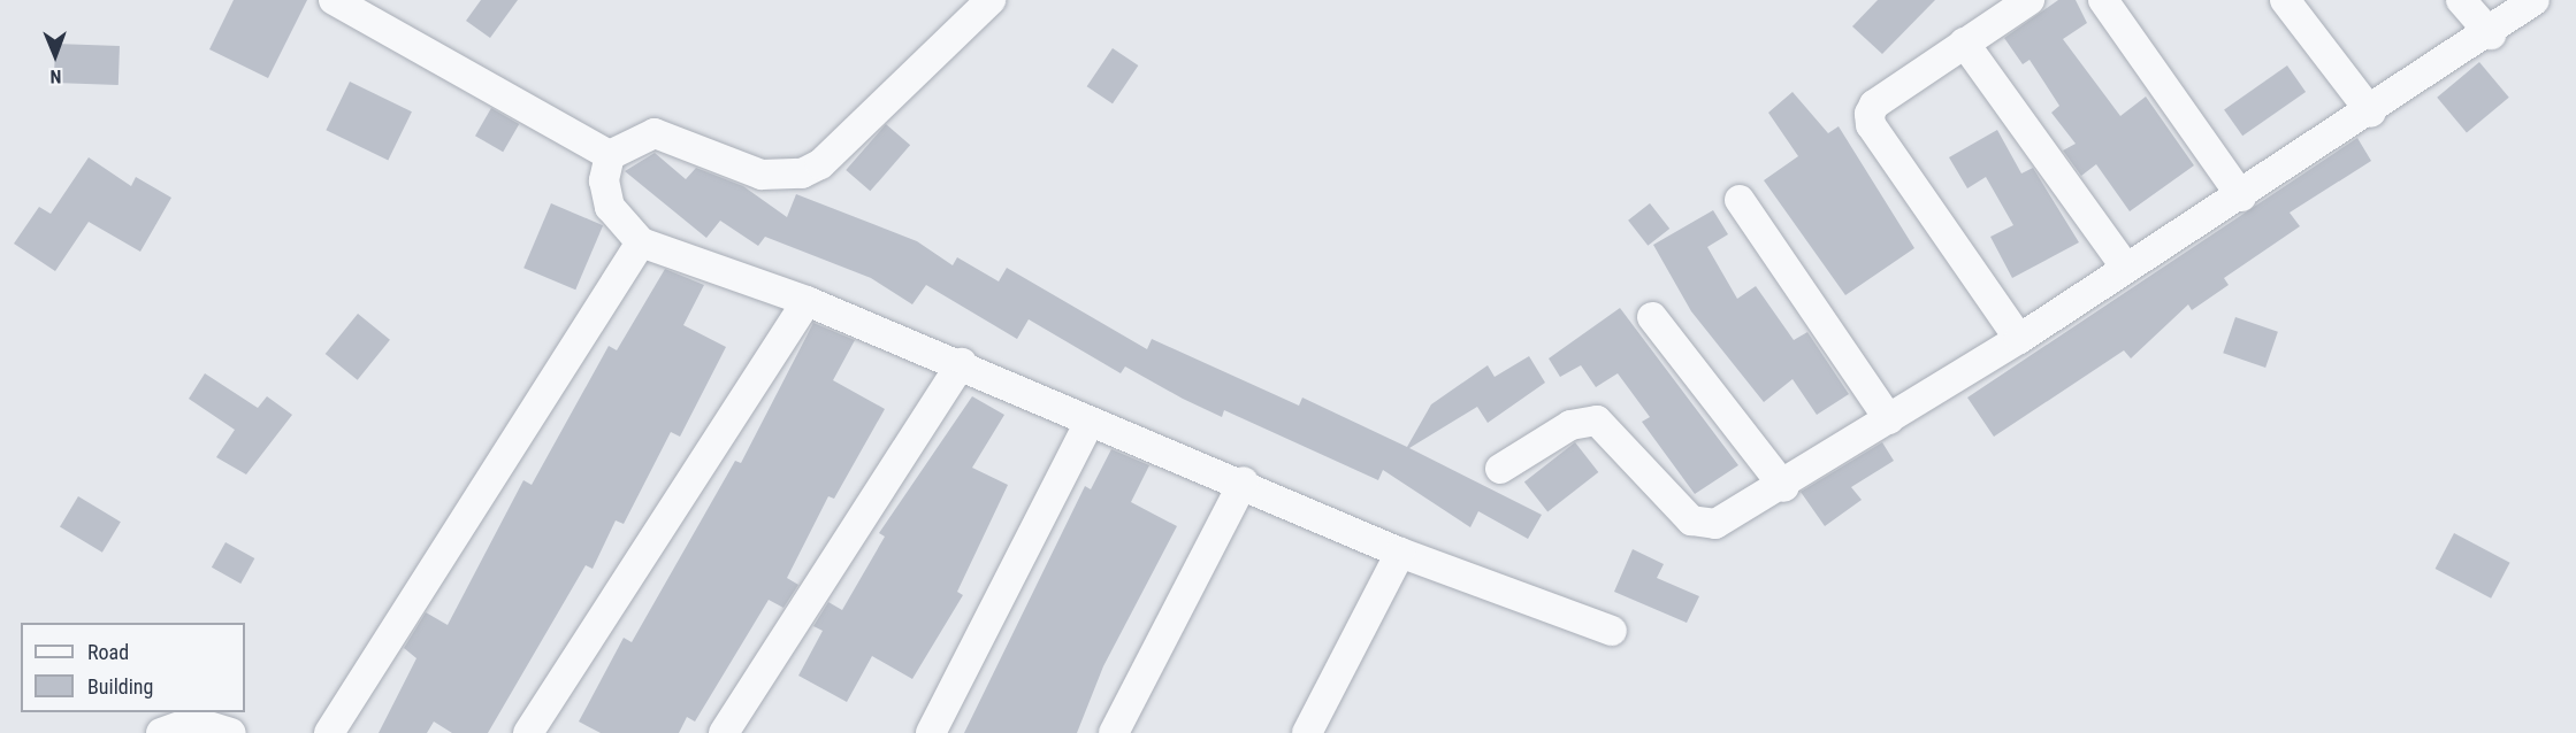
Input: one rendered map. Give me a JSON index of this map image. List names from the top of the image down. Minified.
{"legend":["Road","Building"],"north":"bottom"}
